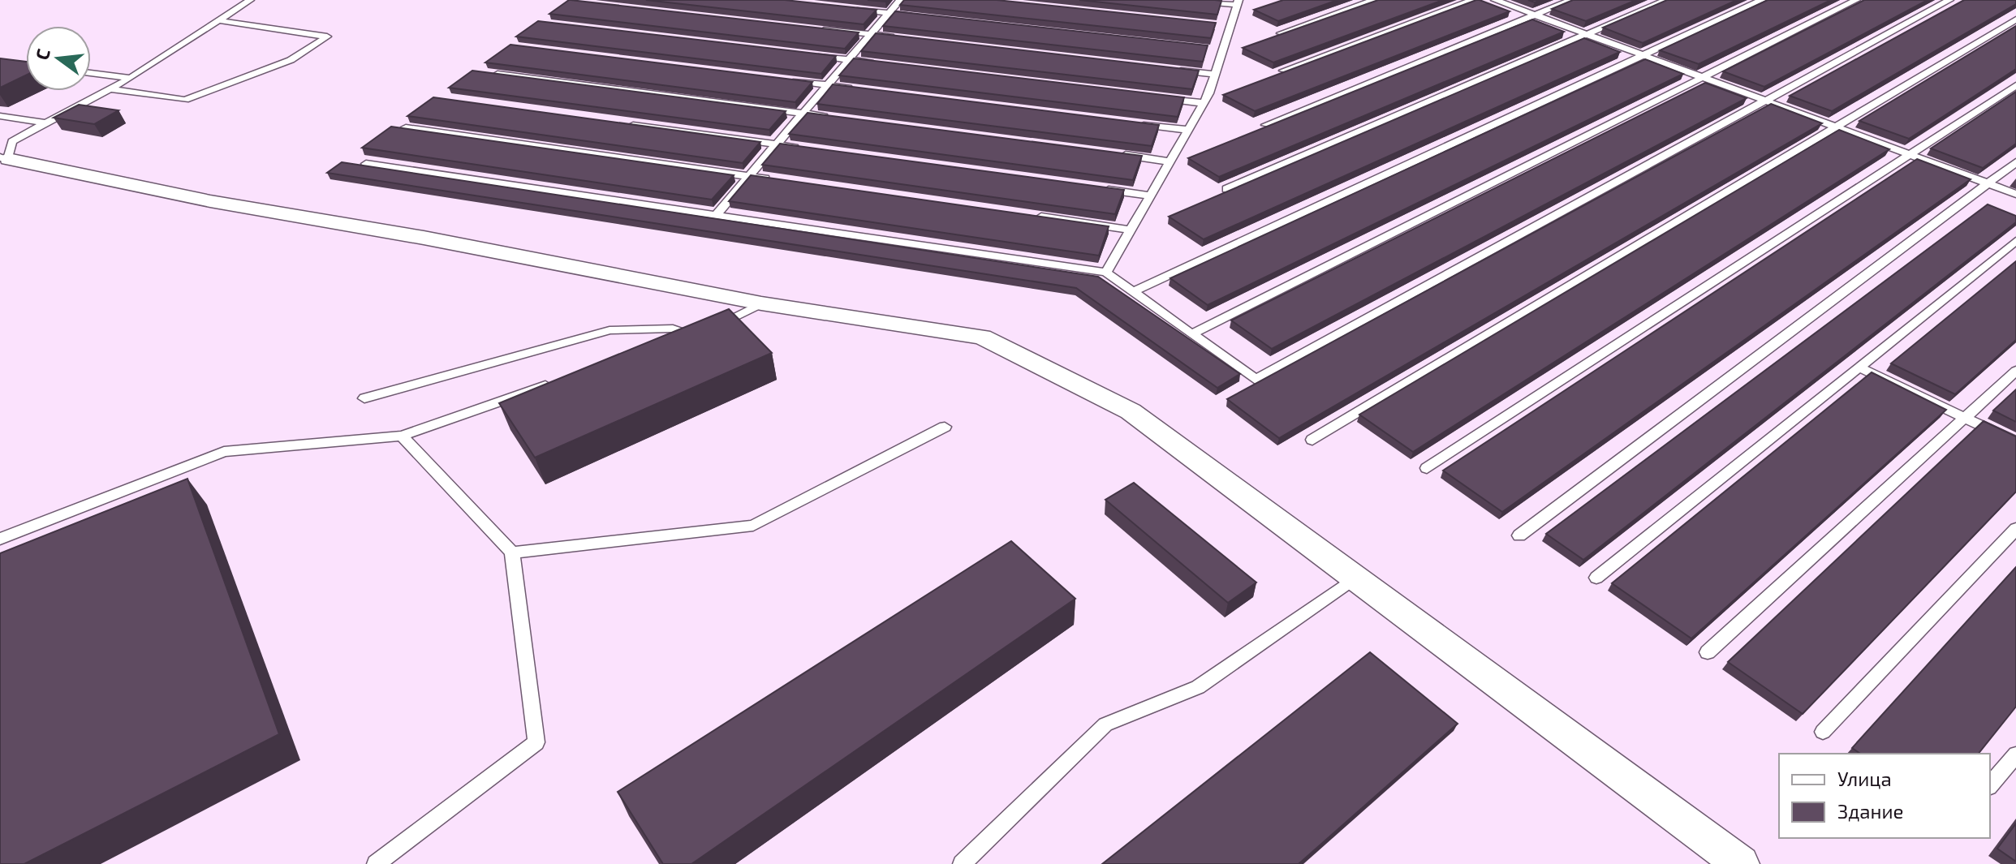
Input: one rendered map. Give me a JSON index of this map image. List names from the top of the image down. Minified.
{"legend":["Улица","Здание"],"north":"left"}
